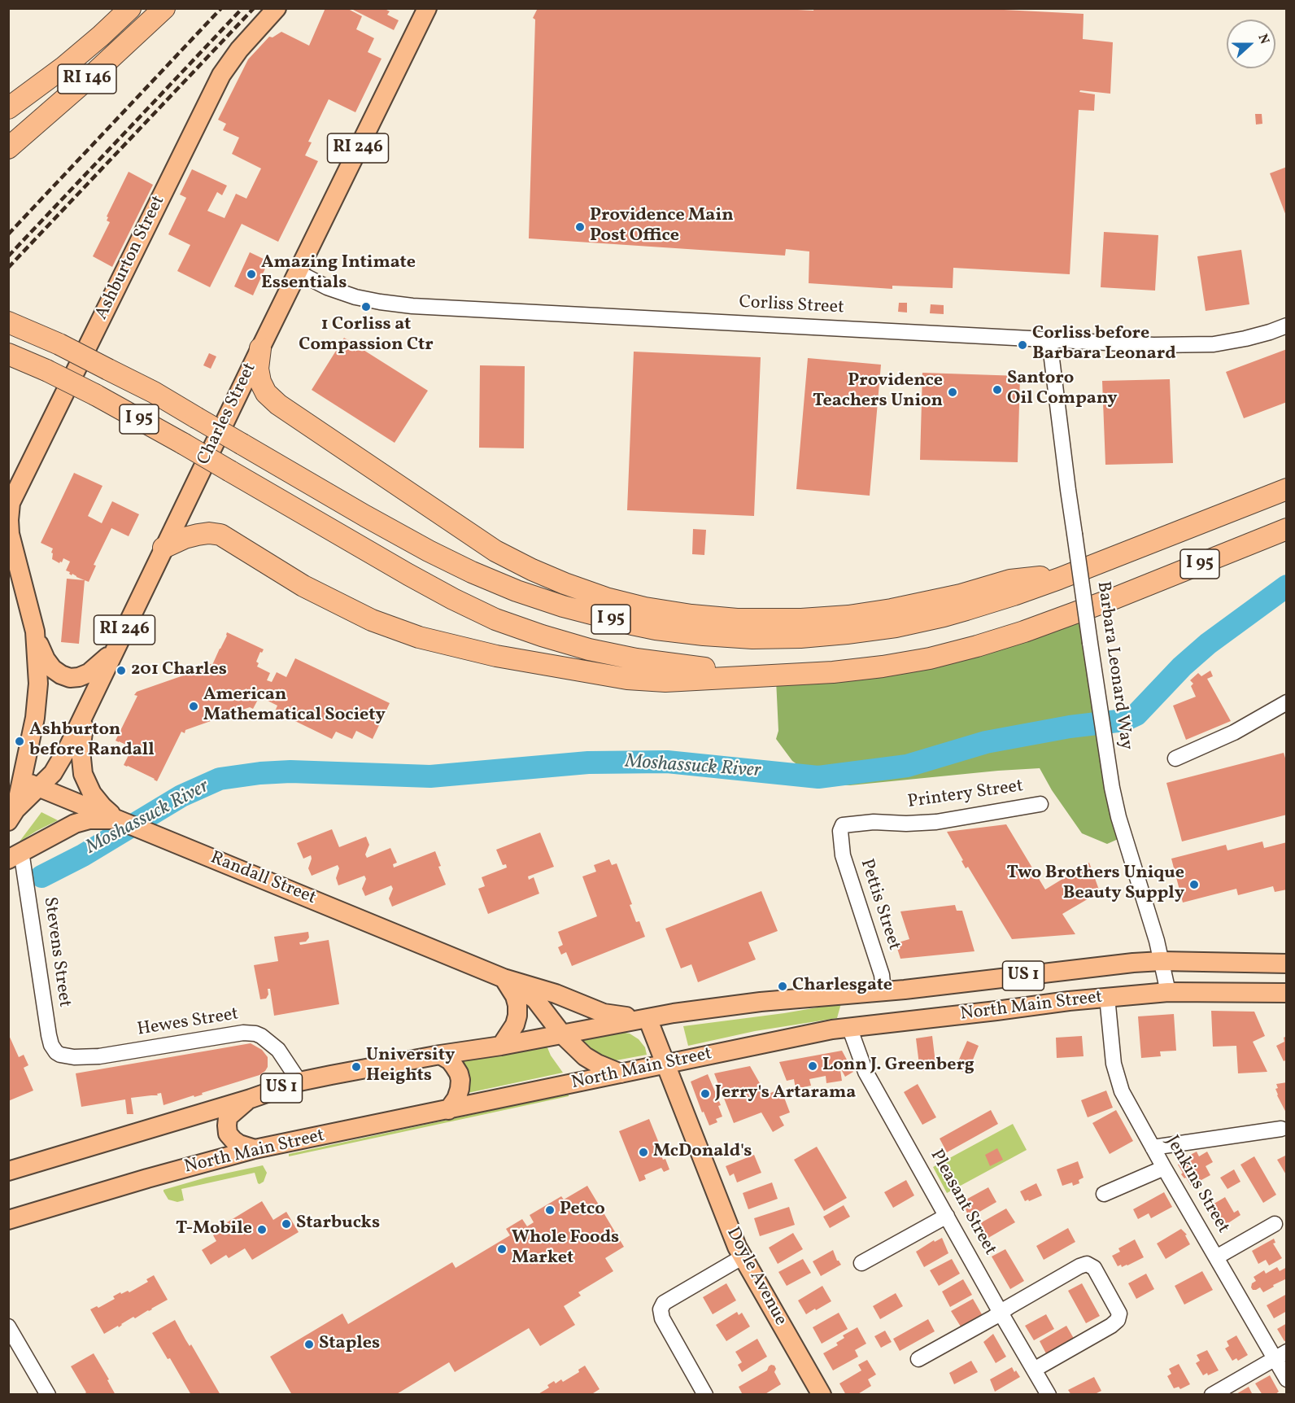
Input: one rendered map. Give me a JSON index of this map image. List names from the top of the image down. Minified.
{"streets":{"highway":["RI 146","I 95"],"main road":["RI 246","Ashburton Street","Charles Street","Randall Street","US 1","North Main Street","Doyle Avenue"],"street":["Corliss Street","Barbara Leonard Way","Printery Street","Pettis Street","Stevens Street","Hewes Street","Jenkins Street","Pleasant Street"]},"crossings":[["RI 246","Ashburton Street"],["RI 246","Charles Street"],["RI 246","Randall Street"],["Corliss Street","Charles Street"],["Corliss Street","Barbara Leonard Way"],["Charles Street","Randall Street"],["Barbara Leonard Way","North Main Street"],["Printery Street","Pettis Street"],["Randall Street","North Main Street"],["Randall Street","Doyle Avenue"],["Pettis Street","North Main Street"],["Stevens Street","Hewes Street"],["North Main Street","Hewes Street"],["North Main Street","Jenkins Street"],["North Main Street","Pleasant Street"],["North Main Street","Doyle Avenue"]],"water":["Moshassuck River"],"places":["Providence Main Post Office","Amazing Intimate Essentials","1 Corliss at Compassion Ctr","Corliss before Barbara Leonard","Santoro Oil Company","Providence Teachers Union","201 Charles","American Mathematical Society","Ashburton before Randall","Two Brothers Unique Beauty Supply","Charlesgate","Lonn J. Greenberg","University Heights","Jerry's Artarama","McDonald's","Petco","Starbucks","T-Mobile","Whole Foods Market","Staples"],"north":"right"}
